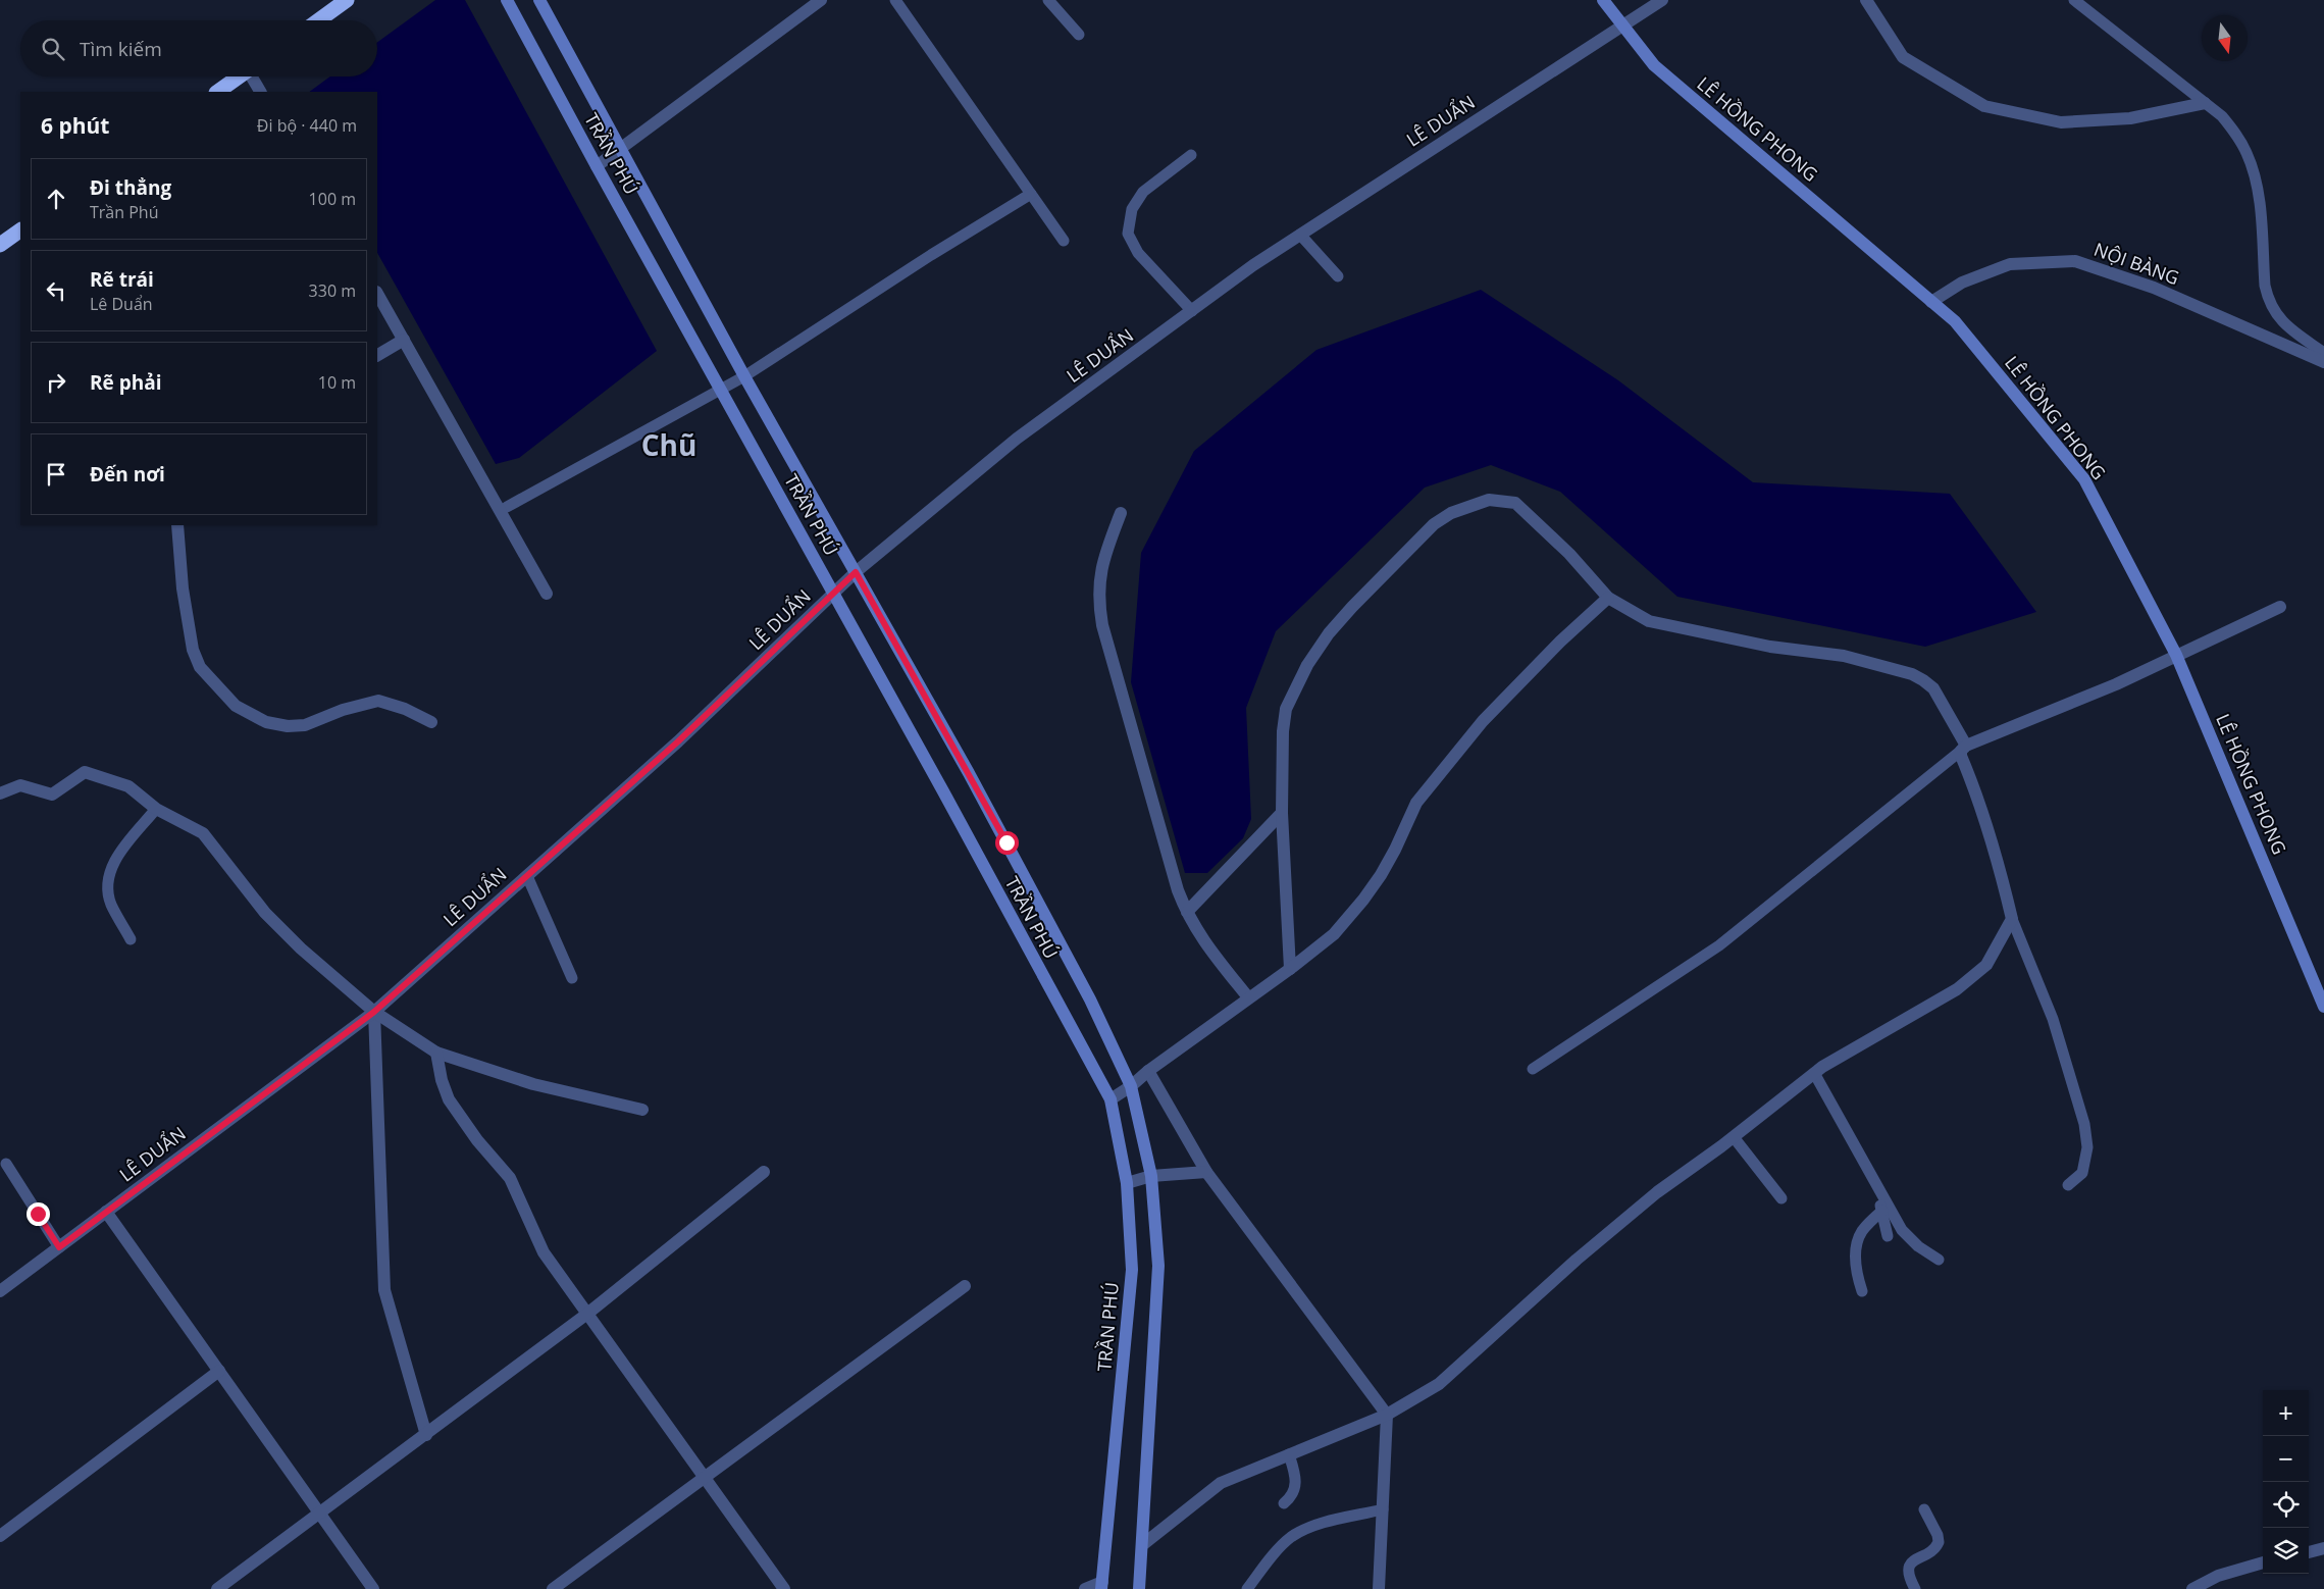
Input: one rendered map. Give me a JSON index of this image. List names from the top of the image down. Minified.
{"streets":{"main road":["LÊ HỒNG PHONG","TRẦN PHÚ"],"street":["LÊ DUẨN","NỘI BÀNG"]},"crossings":[["LÊ DUẨN","LÊ HỒNG PHONG"],["LÊ DUẨN","TRẦN PHÚ"],["LÊ HỒNG PHONG","NỘI BÀNG"]],"districts":["Chũ"],"north":"bottom","page":{"search":"Tìm kiếm","heading":["6 phút","Đi bộ · 440 m"],"list":[["Đi thẳng","Trần Phú","100 m"],["Rẽ trái","Lê Duẩn","330 m"],["Rẽ phải","10 m"],"Đến nơi"],"map_buttons":["+","−"]}}
